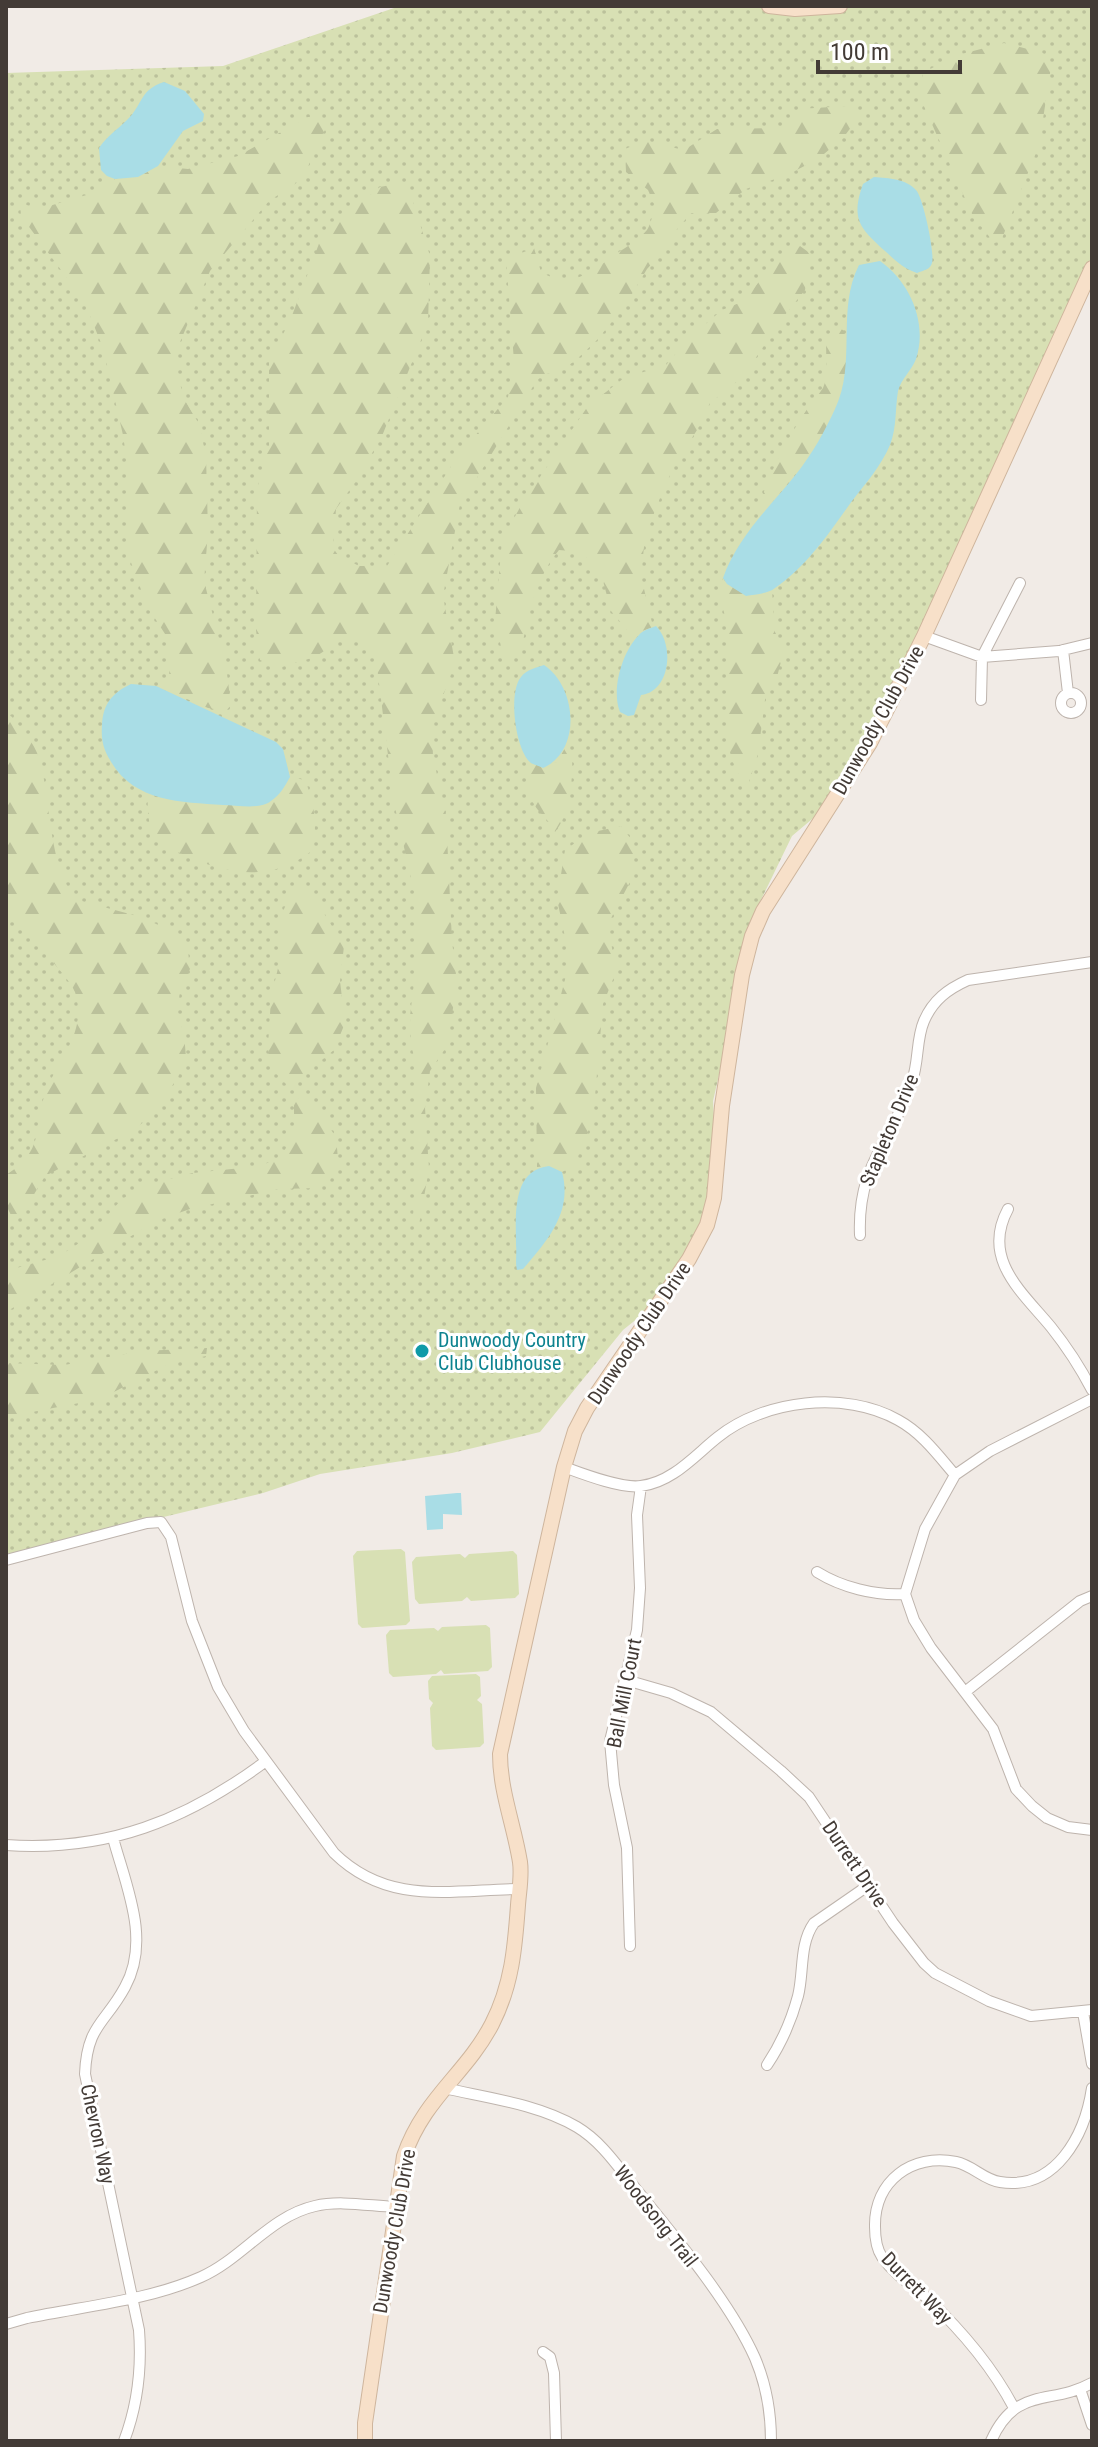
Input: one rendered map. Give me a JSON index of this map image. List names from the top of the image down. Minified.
{"streets":{"street":["Dunwoody Club Drive","Stapleton Drive","Ball Mill Court","Durrett Drive","Chevron Way","Woodsong Trail","Durrett Way"]},"crossings":[["Dunwoody Club Drive","Woodsong Trail"],["Ball Mill Court","Durrett Drive"]],"places":["Dunwoody Country Club Clubhouse"],"scale_bar":"100 m"}
